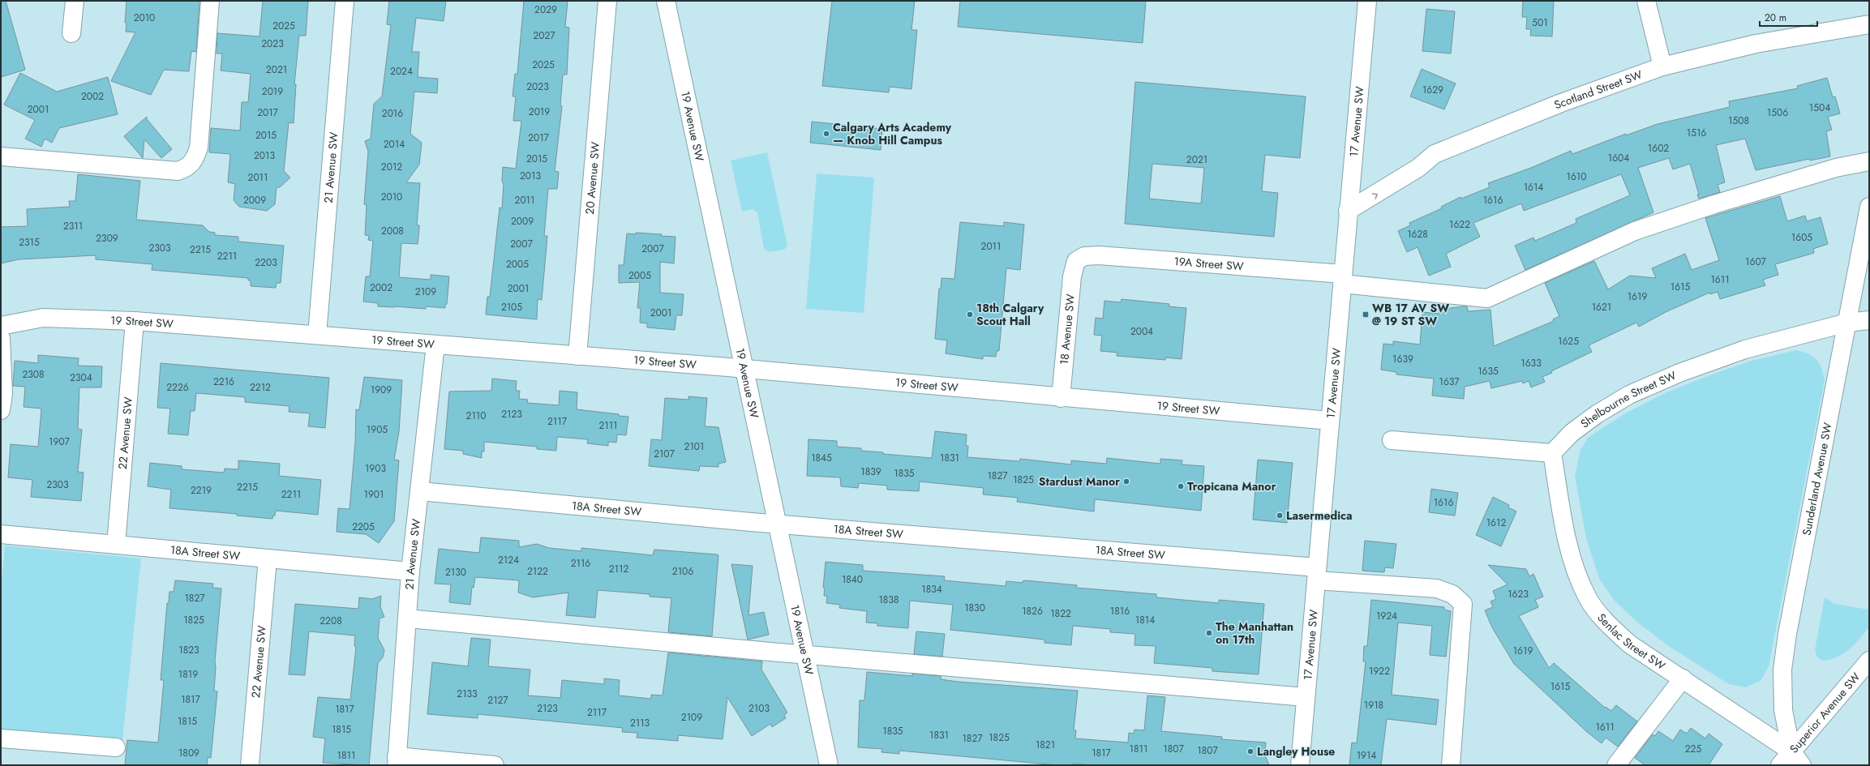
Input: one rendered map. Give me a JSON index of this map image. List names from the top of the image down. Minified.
{"streets":{"street":["Scotland Street SW","17 Avenue SW","19 Avenue SW","21 Avenue SW","20 Avenue SW","19A Street SW","19 Street SW","18 Avenue SW","Shelbourne Street SW","22 Avenue SW","Sunderland Avenue SW","18A Street SW","Senlac Street SW","Superior Avenue SW"]},"crossings":[["Scotland Street SW","17 Avenue SW"],["17 Avenue SW","19A Street SW"],["17 Avenue SW","19 Street SW"],["17 Avenue SW","18A Street SW"],["19 Avenue SW","19 Street SW"],["19 Avenue SW","18A Street SW"],["21 Avenue SW","19 Street SW"],["21 Avenue SW","18A Street SW"],["20 Avenue SW","19 Street SW"],["19A Street SW","18 Avenue SW"],["19 Street SW","18 Avenue SW"],["19 Street SW","22 Avenue SW"],["Shelbourne Street SW","Sunderland Avenue SW"],["Shelbourne Street SW","Senlac Street SW"],["22 Avenue SW","18A Street SW"],["Sunderland Avenue SW","Senlac Street SW"],["Sunderland Avenue SW","Superior Avenue SW"],["Senlac Street SW","Superior Avenue SW"]],"one_way":["Scotland Street SW"],"places":{"other":["Calgary Arts Academy — Knob Hill Campus","18th Calgary Scout Hall","Stardust Manor","Tropicana Manor","Lasermedica","The Manhattan on 17th","Langley House"],"transit":["WB 17 AV SW @ 19 ST SW"]},"house_numbers":["2029","2010","501","2025","2027","2023","2025","2021","2024","2023","1629","2019","2002","1504","2001","2019","2017","1506","2016","1508","1516","2015","2017","2014","1602","2013","1604","2015","2021","2012","2013","1610","2011","1614","2010","2009","2011","1616","2009","1622","2311","2008","1628","1605","2309","2315","2007","2011","2303","2007","2215","2211","1607","2203","2005","2005","1611","1615","2002","2001","2109","1619","2105","1621","2001","2004","1625","1639","1633","1635","2308","2304","2216","1637","2226","2212","1909","2123","2110","2117","2111","1905","1907","2101","2107","1845","1831","1903","1839","1835","1827","1825","2303","2215","2219","2211","1901","1616","1612","2205","2124","2116","2112","2122","2106","2130","1840","1834","1623","1827","1838","1830","1826","1816","1822","1924","1825","1814","2208","1823","1619","1922","1819","1615","2133","1817","2127","1918","2123","2103","1817","2117","2109","1815","2113","1611","1815","1835","1831","1825","1827","1821","1811","1807","225","1807","1809","1817","1811","1914"],"scale_bar":"20 m"}
